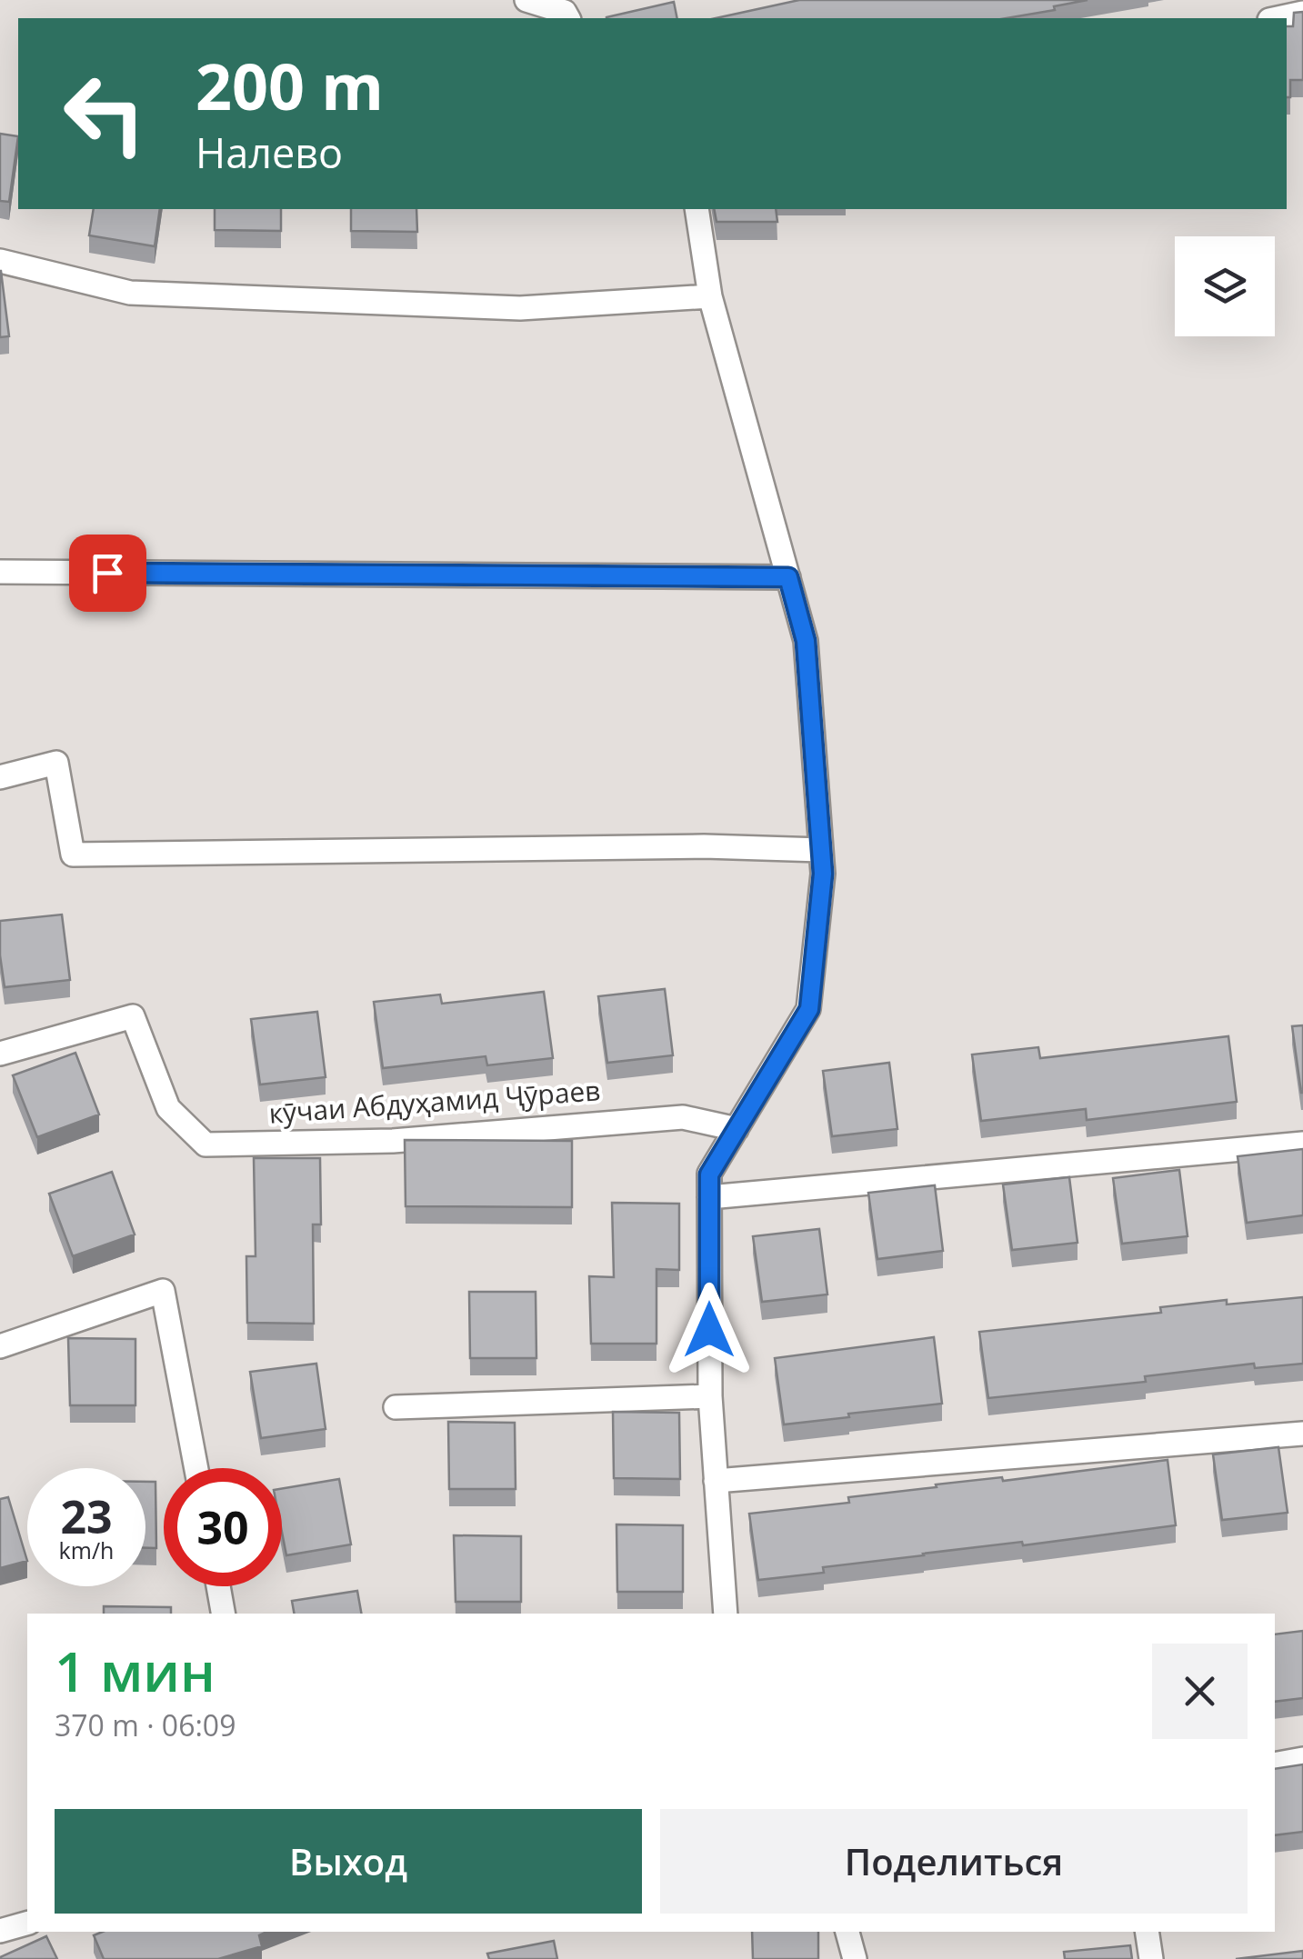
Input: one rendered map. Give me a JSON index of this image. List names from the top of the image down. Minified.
{"streets":{"street":["кӯчаи Абдуҳамид Ҷӯраев"]},"page":{"turn":["200 m","Налево"],"speed":"23 km/h","limit":"30","heading":["1 мин","370 m · 06:09"],"buttons":["Выход","Поделиться"]}}
